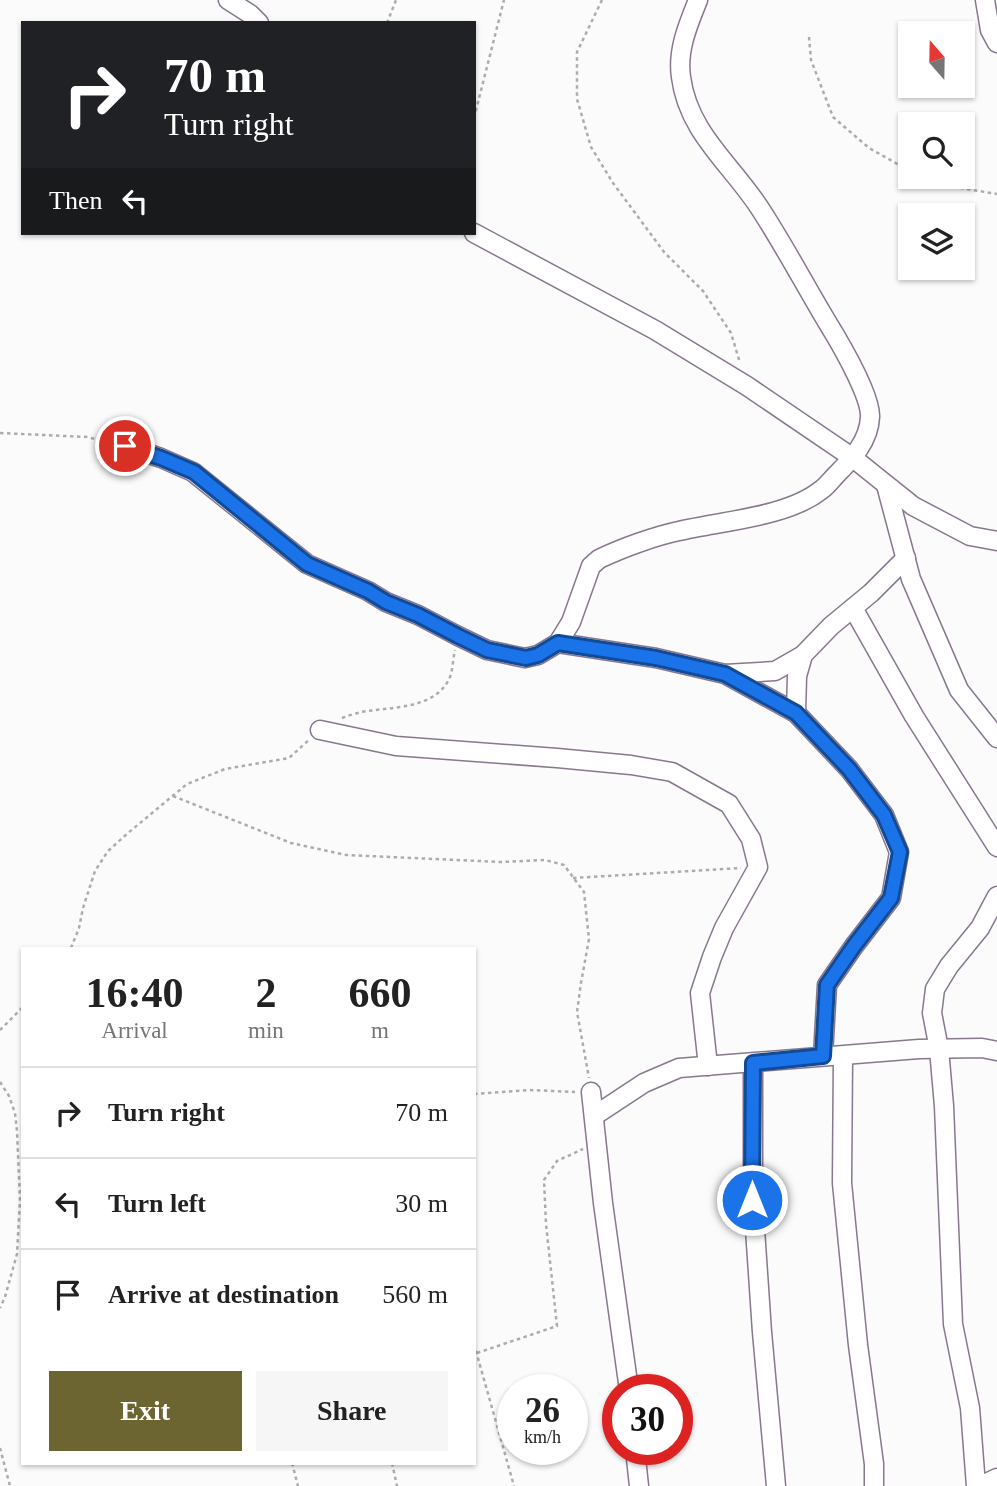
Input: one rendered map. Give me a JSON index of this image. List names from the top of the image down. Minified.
{"north":"top","page":{"turn":["70 m","Turn right"],"then":"Then","eta":["16:40","Arrival","2","min","660","m"],"list":[{"name":"Turn right","value":"70 m"},{"name":"Turn left","value":"30 m"},{"name":"Arrive at destination","value":"560 m"}],"buttons":["Exit","Share"],"speed":"26 km/h","limit":"30"}}
